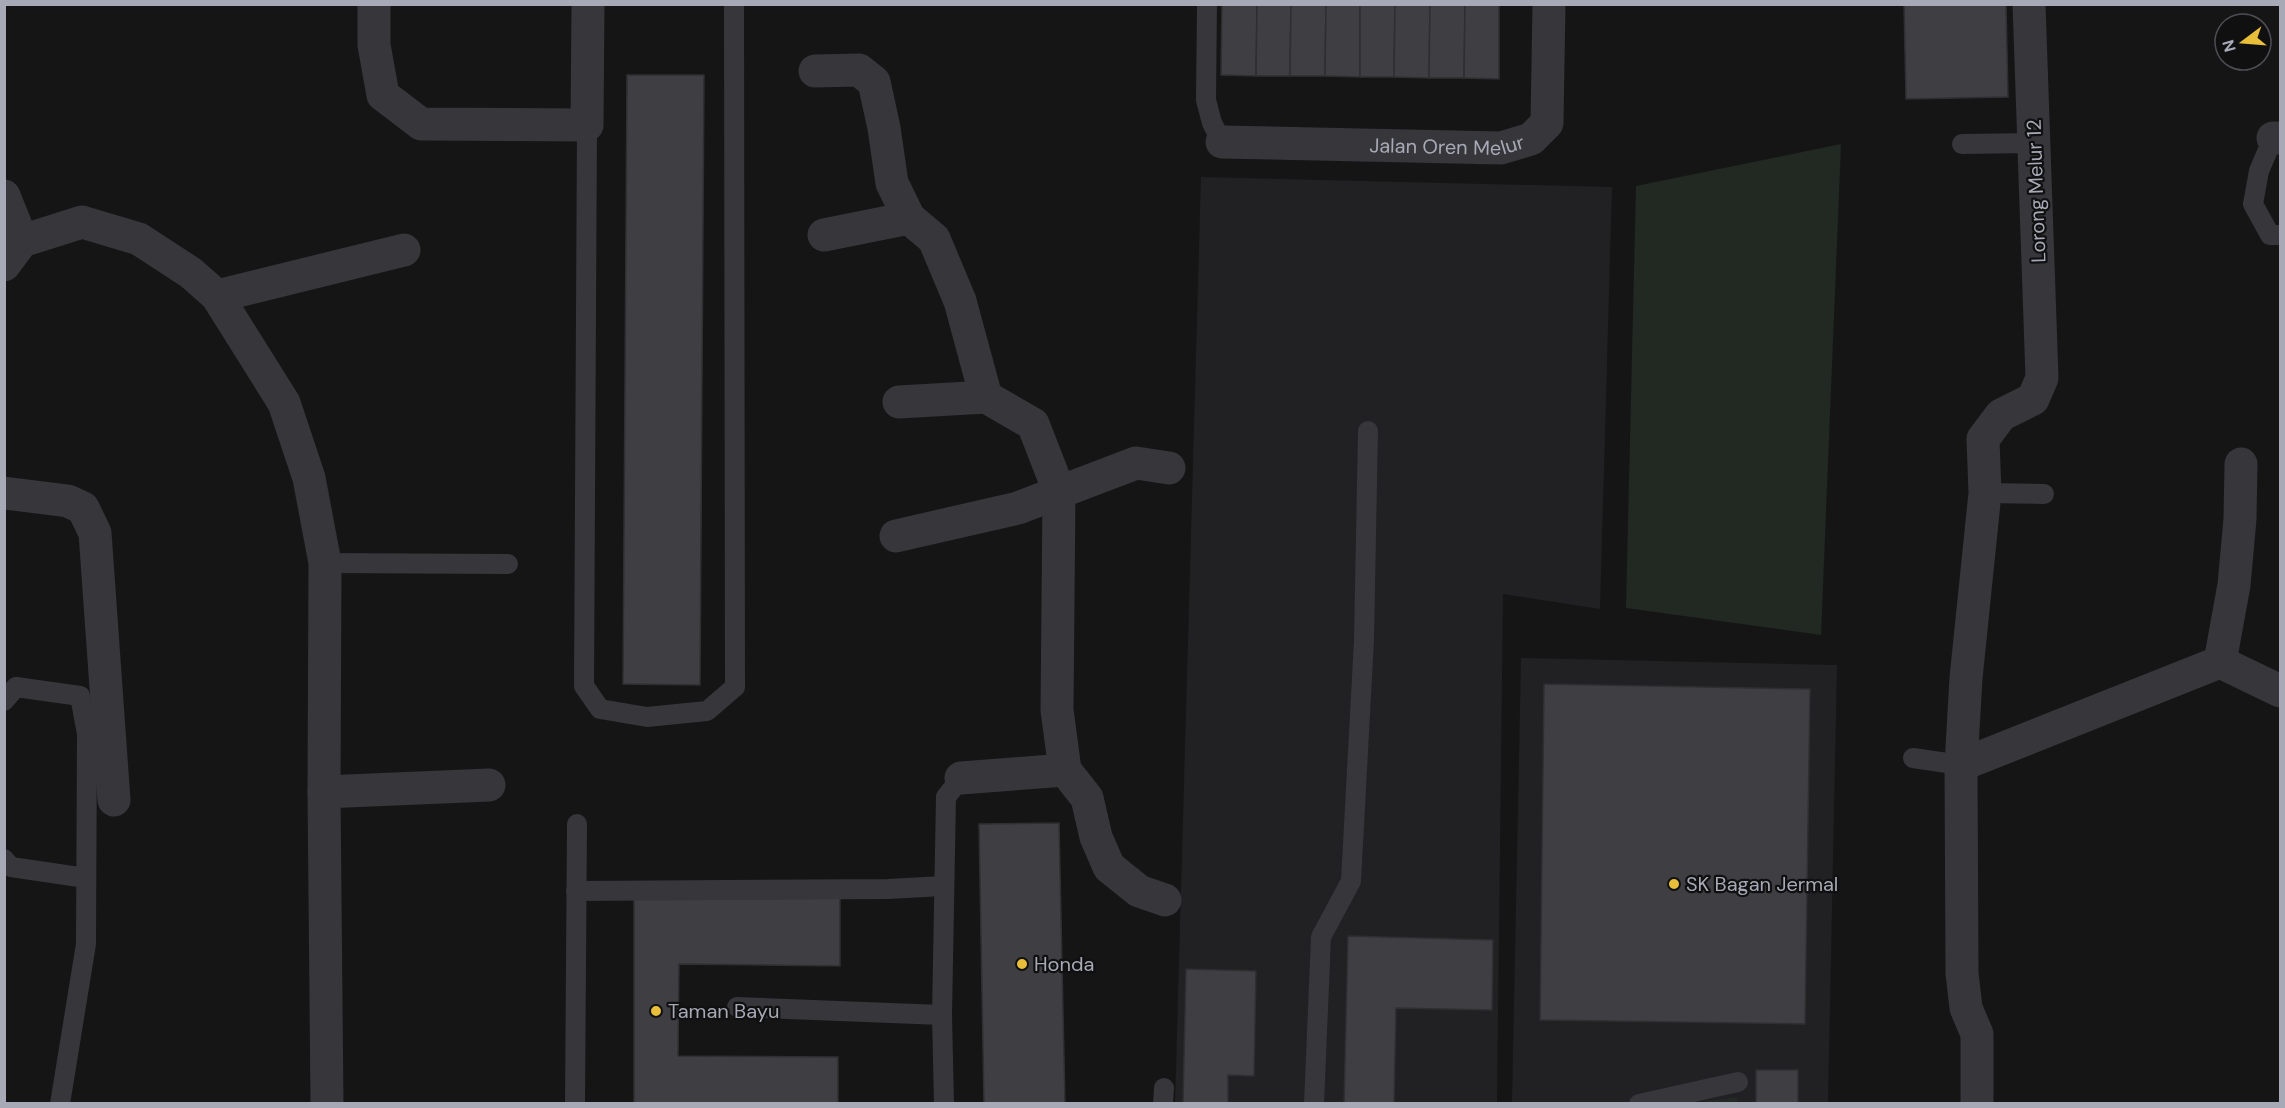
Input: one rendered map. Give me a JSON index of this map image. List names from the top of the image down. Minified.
{"streets":{"street":["Jalan Oren Melur","Lorong Melur 12"]},"places":["SK Bagan Jermal","Honda","Taman Bayu"],"north":"left"}
